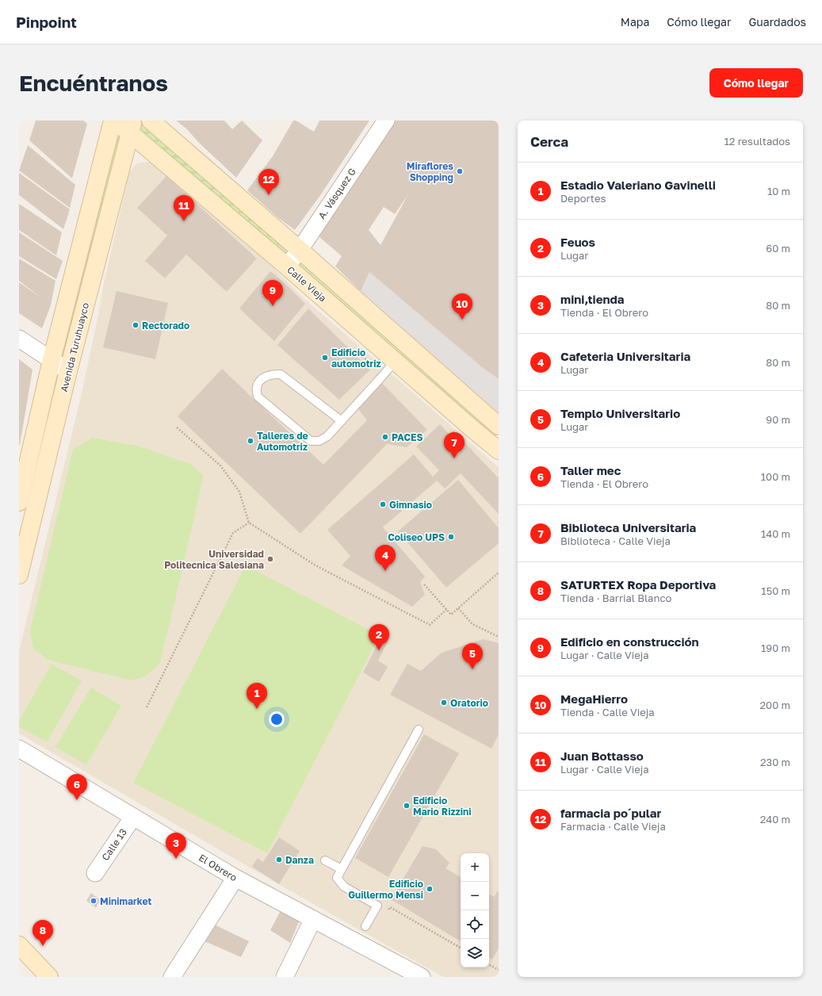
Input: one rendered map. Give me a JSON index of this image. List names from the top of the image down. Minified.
{"streets":{"main road":["Calle Vieja","Avenida Turuhuayco"],"street":["A. Vásquez G","Calle 13","El Obrero"]},"crossings":[["A. Vásquez G","Calle Vieja"],["Calle Vieja","Avenida Turuhuayco"],["Calle 13","El Obrero"]],"places":["Miraflores Shopping","Rectorado","Edificio automotriz","PACES","Talleres de Automotriz","Gimnasio","Coliseo UPS","Universidad Politecnica Salesiana","Oratorio","Edificio Mario Rizzini","Danza","Edificio Guillermo Mensi","Minimarket"],"page":{"header":"Pinpoint","nav":["Mapa","Cómo llegar","Guardados"],"buttons":"Cómo llegar","title":"Encuéntranos","heading":["Cerca","12 resultados"],"list":[{"mark":"1","name":"Estadio Valeriano Gavinelli","note":"Deportes","value":"10 m"},{"mark":"2","name":"Feuos","note":"Lugar","value":"60 m"},{"mark":"3","name":"mini,tienda","note":"Tienda · El Obrero","value":"80 m"},{"mark":"4","name":"Cafeteria Universitaria","note":"Lugar","value":"80 m"},{"mark":"5","name":"Templo Universitario","note":"Lugar","value":"90 m"},{"mark":"6","name":"Taller mec","note":"Tienda · El Obrero","value":"100 m"},{"mark":"7","name":"Biblioteca Universitaria","note":"Biblioteca · Calle Vieja","value":"140 m"},{"mark":"8","name":"SATURTEX Ropa Deportiva","note":"Tienda · Barrial Blanco","value":"150 m"},{"mark":"9","name":"Edificio en construcción","note":"Lugar · Calle Vieja","value":"190 m"},{"mark":"10","name":"MegaHierro","note":"Tienda · Calle Vieja","value":"200 m"},{"mark":"11","name":"Juan Bottasso","note":"Lugar · Calle Vieja","value":"230 m"},{"mark":"12","name":"farmacia po´pular","note":"Farmacia · Calle Vieja","value":"240 m"}],"pins":["12","11","9","10","7","4","2","5","1","6","3","8"],"map_buttons":["+","−"]}}
